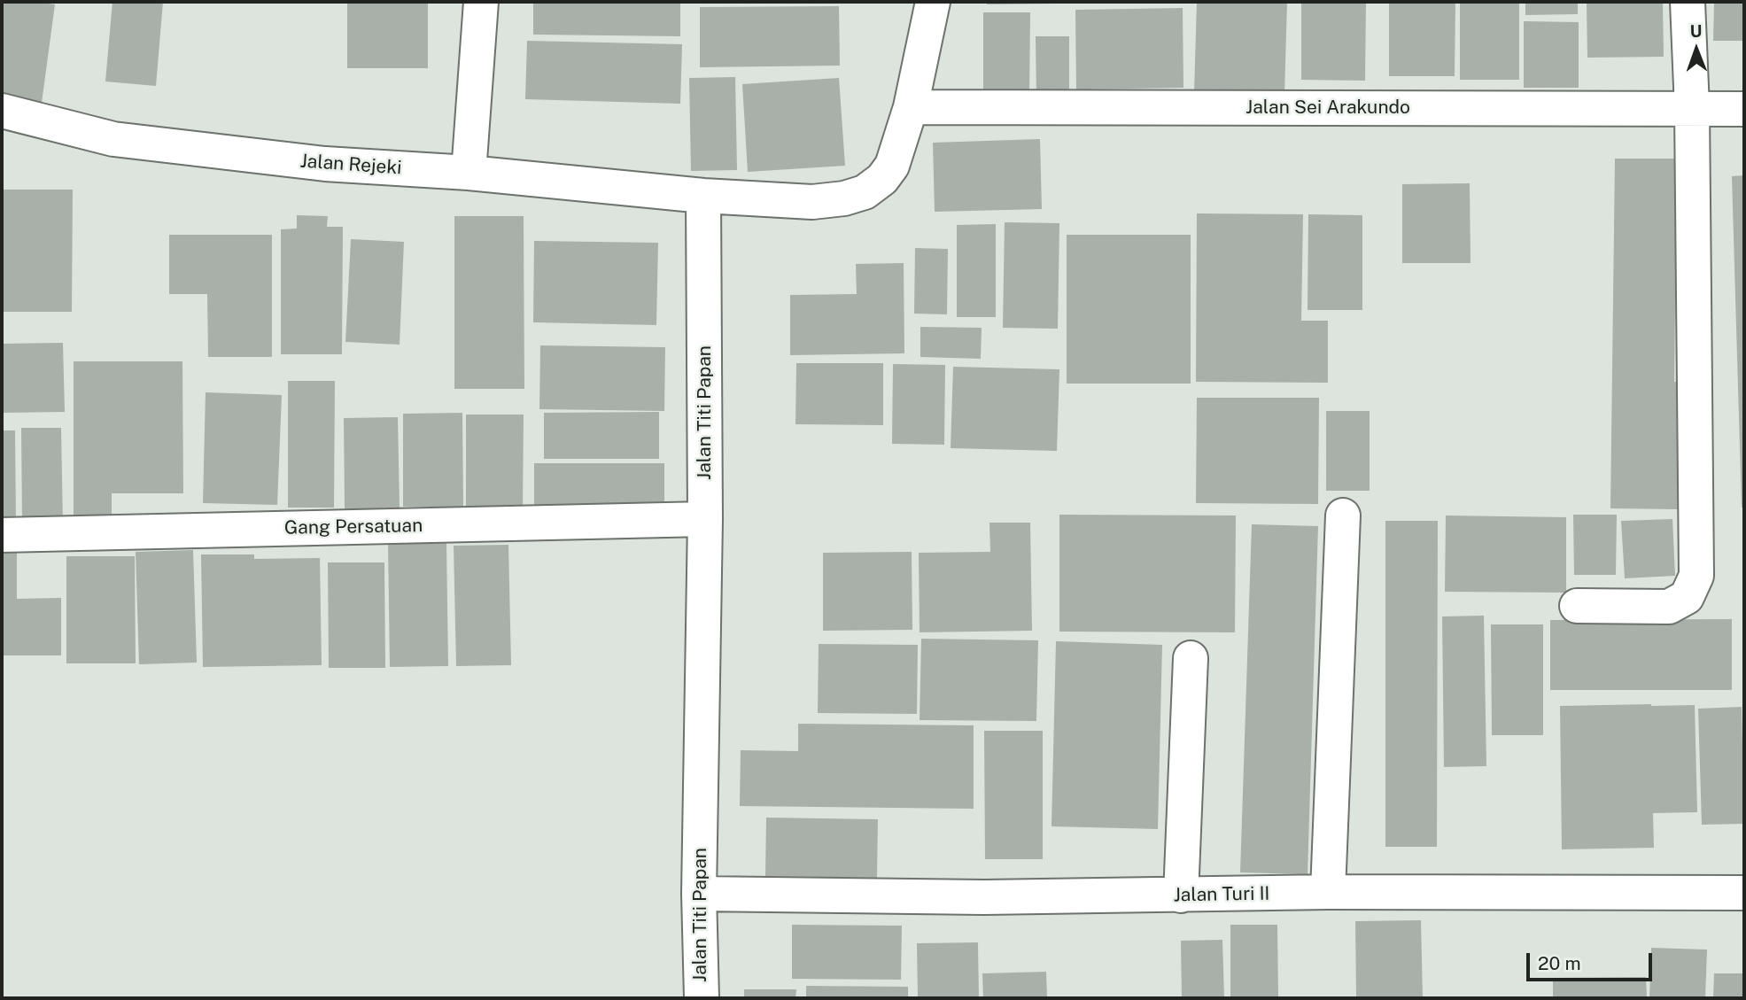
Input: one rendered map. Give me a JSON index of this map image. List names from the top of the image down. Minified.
{"streets":{"street":["Jalan Sei Arakundo","Jalan Rejeki","Jalan Titi Papan","Gang Persatuan","Jalan Turi II"]},"crossings":[["Jalan Rejeki","Jalan Titi Papan"],["Jalan Titi Papan","Gang Persatuan"],["Jalan Titi Papan","Jalan Turi II"]],"scale_bar":"20 m","north":"top"}
